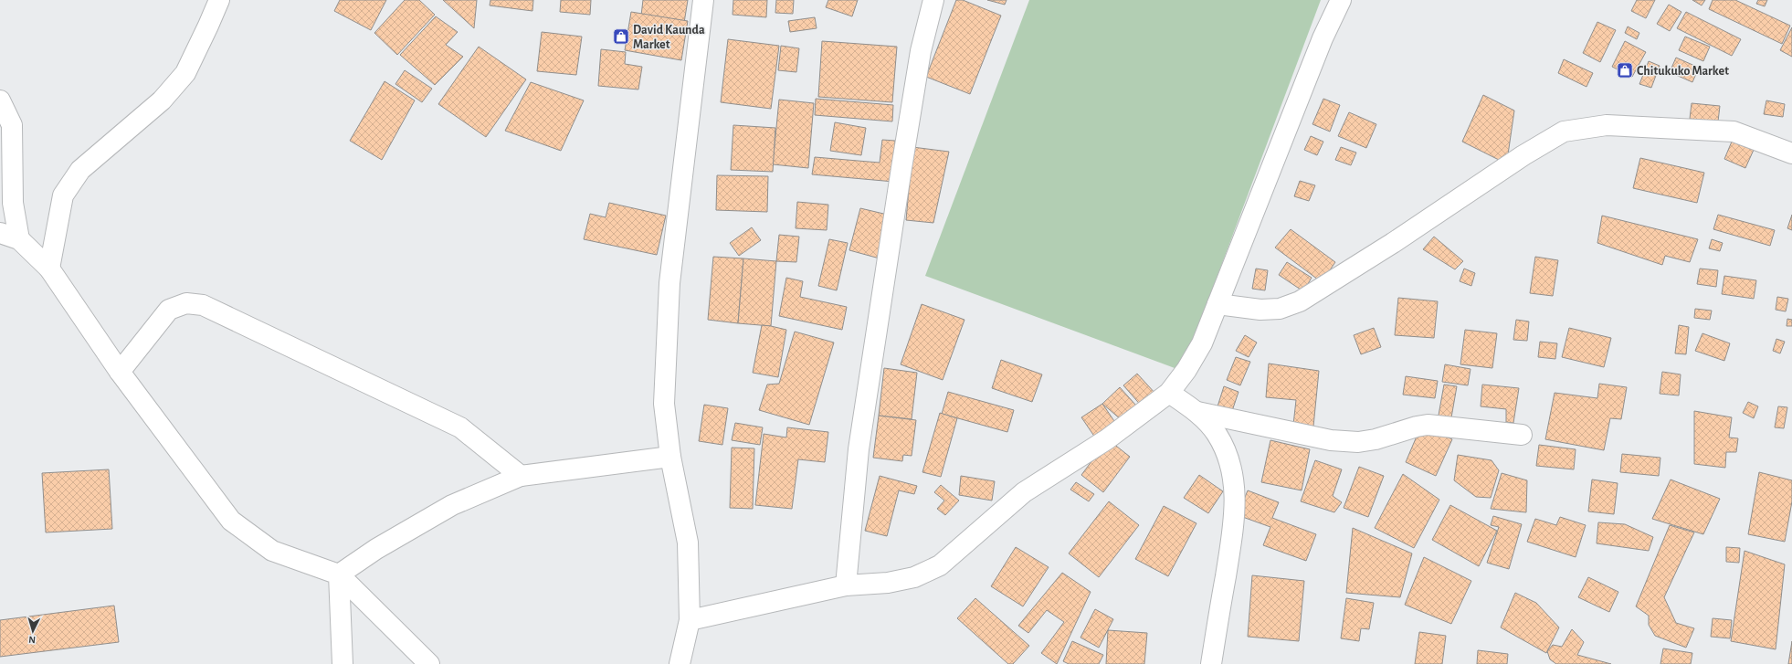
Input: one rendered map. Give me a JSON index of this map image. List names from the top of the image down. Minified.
{"places":{"shop":["David Kaunda Market","Chitukuko Market"]},"north":"bottom"}
